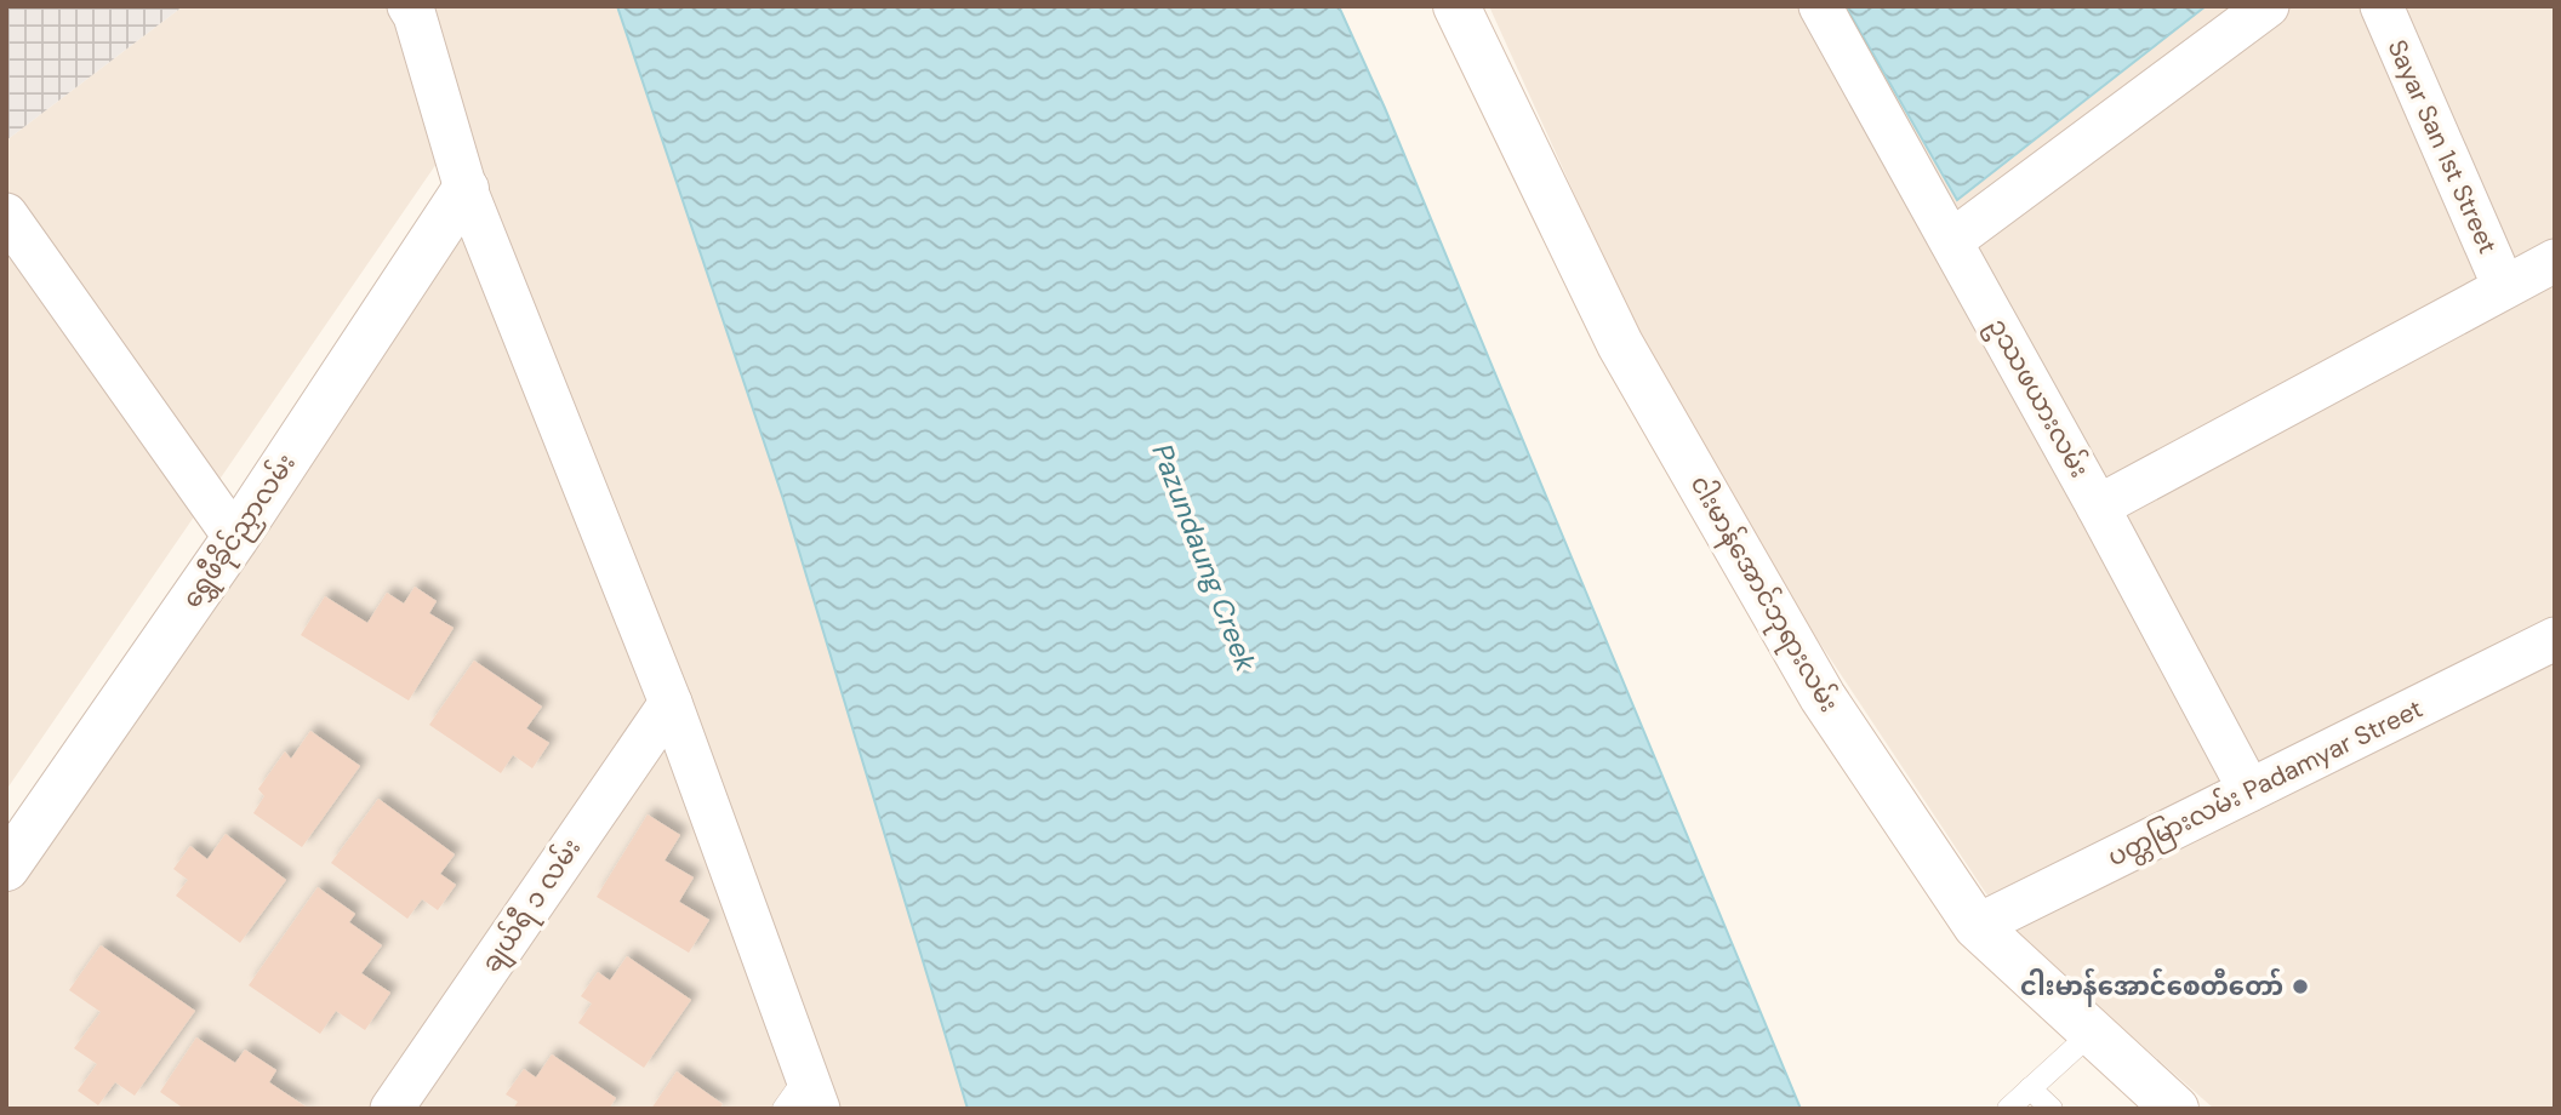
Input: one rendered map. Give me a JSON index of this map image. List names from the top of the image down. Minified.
{"streets":{"main road":["ရွှေဖီခိုင်ညှာလမ်း","ငါးမာန်အောင်ဘုရားလမ်း"],"street":["Sayar San 1st Street","ဥဿဖယားလမ်း","ပတ္တမြားလမ်း Padamyar Street","ချယ်ရီ ၁ လမ်း"]},"crossings":[["ဥဿဖယားလမ်း","ပတ္တမြားလမ်း Padamyar Street"],["ငါးမာန်အောင်ဘုရားလမ်း","ပတ္တမြားလမ်း Padamyar Street"]],"water":["Pazundaung Creek"],"places":["ငါးမာန်အောင်စေတီတော်"]}
